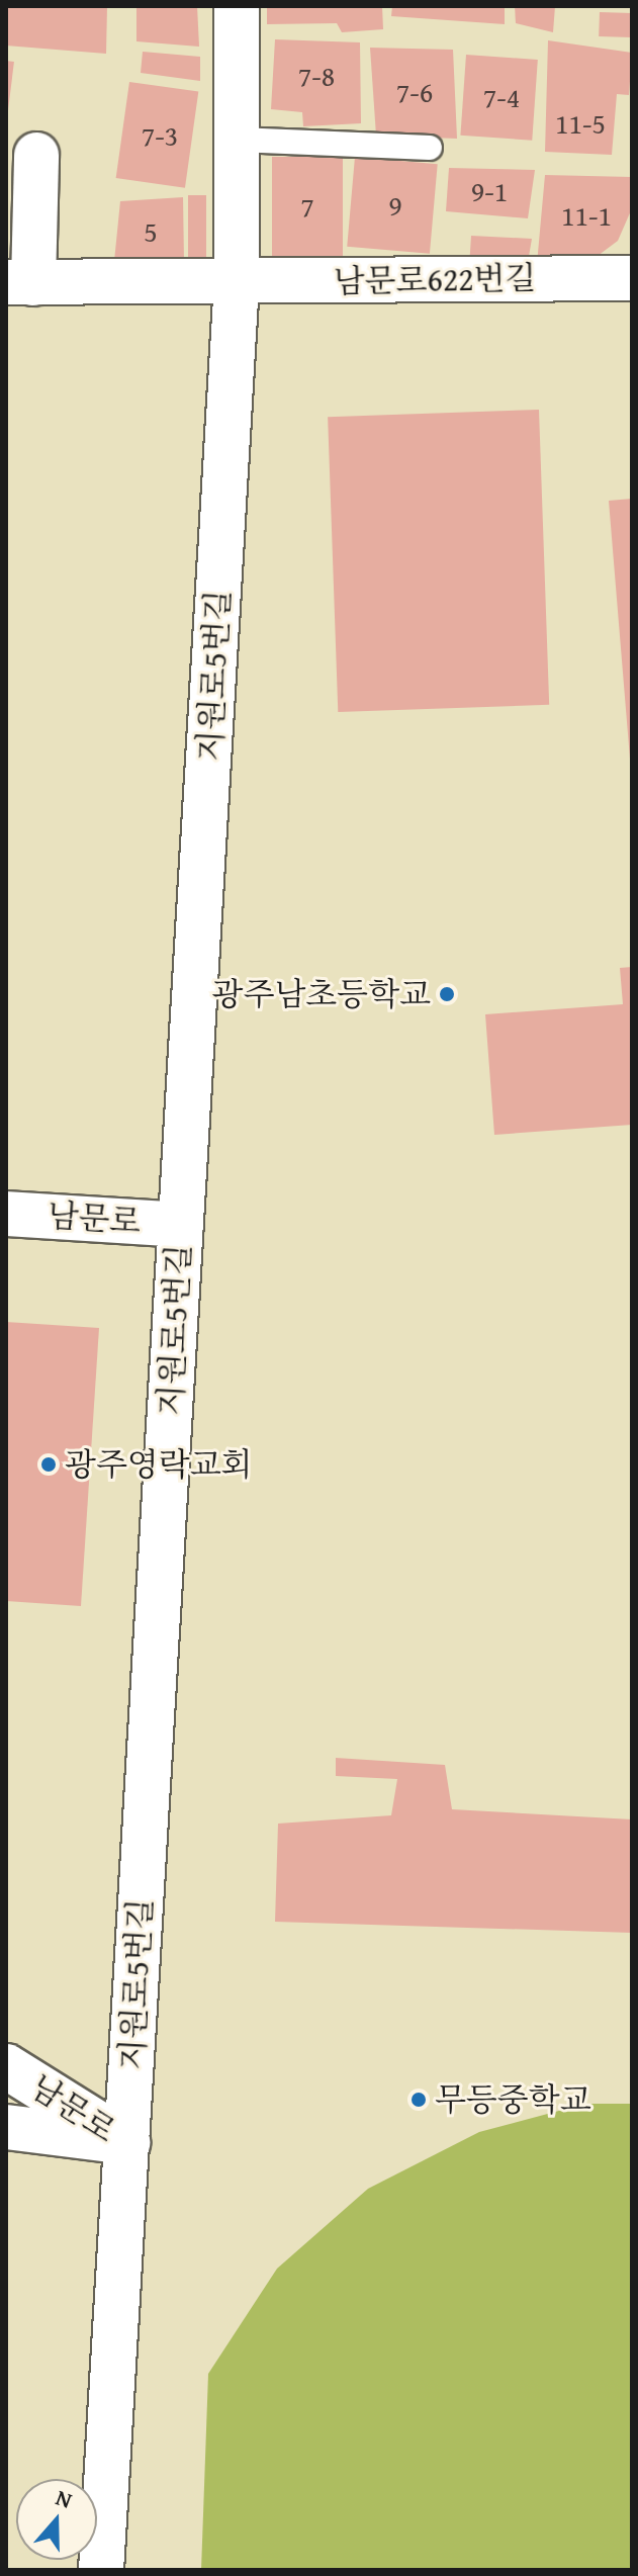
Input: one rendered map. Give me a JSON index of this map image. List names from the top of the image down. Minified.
{"streets":{"street":["남문로622번길","지원로5번길","남문로"]},"crossings":[["남문로622번길","지원로5번길"],["지원로5번길","남문로"]],"places":["광주남초등학교","광주영락교회","무등중학교"],"house_numbers":["7-8","7-6","7-4","11-5","7-3","9-1","9","7","11-1","5"],"north":"top"}
